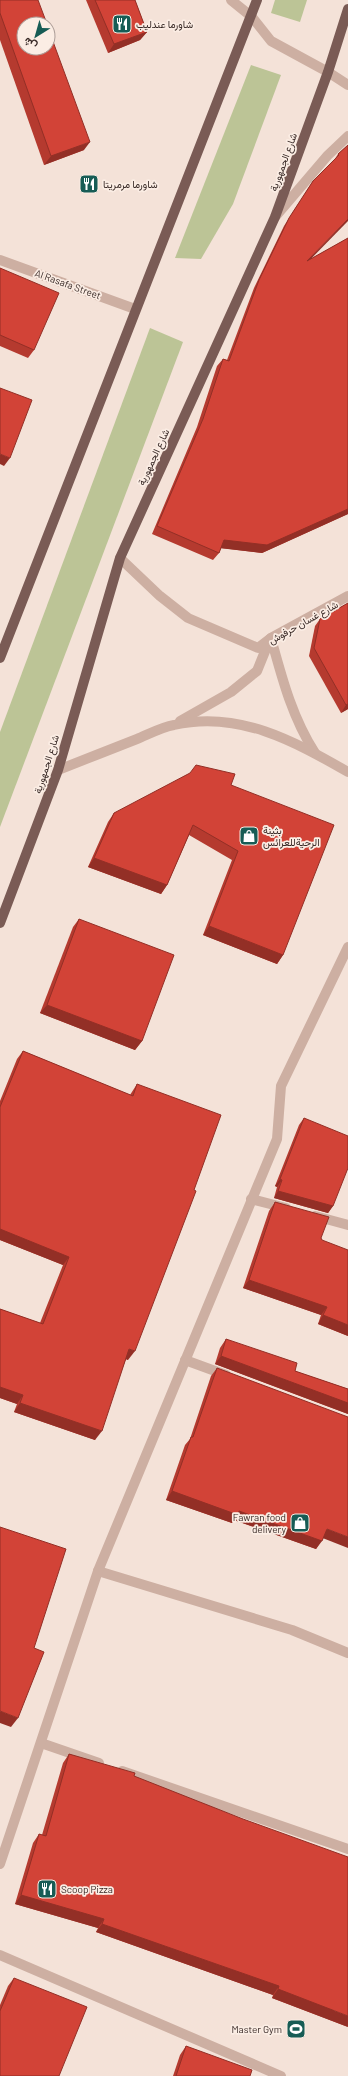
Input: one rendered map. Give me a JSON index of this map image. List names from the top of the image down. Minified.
{"streets":{"main road":["شارع الجمهورية"],"street":["Al Rasafa Street","شارع غسان حرفوش"]},"crossings":[["شارع الجمهورية","شارع غسان حرفوش"]],"places":{"restaurant":["شاورما عندليب","شاورما مرمريتا","Scoop Pizza"],"shop":["بثينة الرحيةللعرائس","Fawran food delivery"],"sports":["Master Gym"]},"north":"bottom left"}
